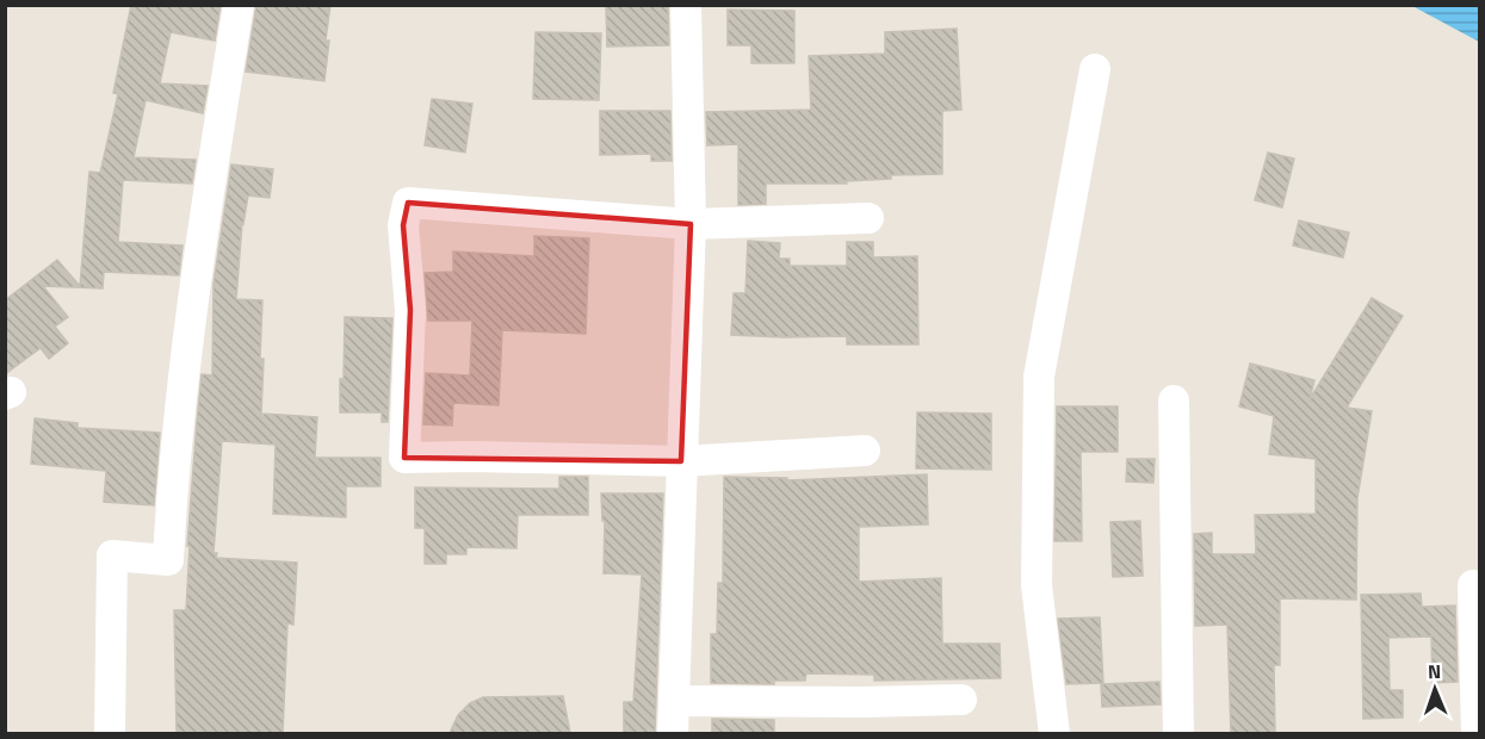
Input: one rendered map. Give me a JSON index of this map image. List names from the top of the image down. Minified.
{"north":"top"}
